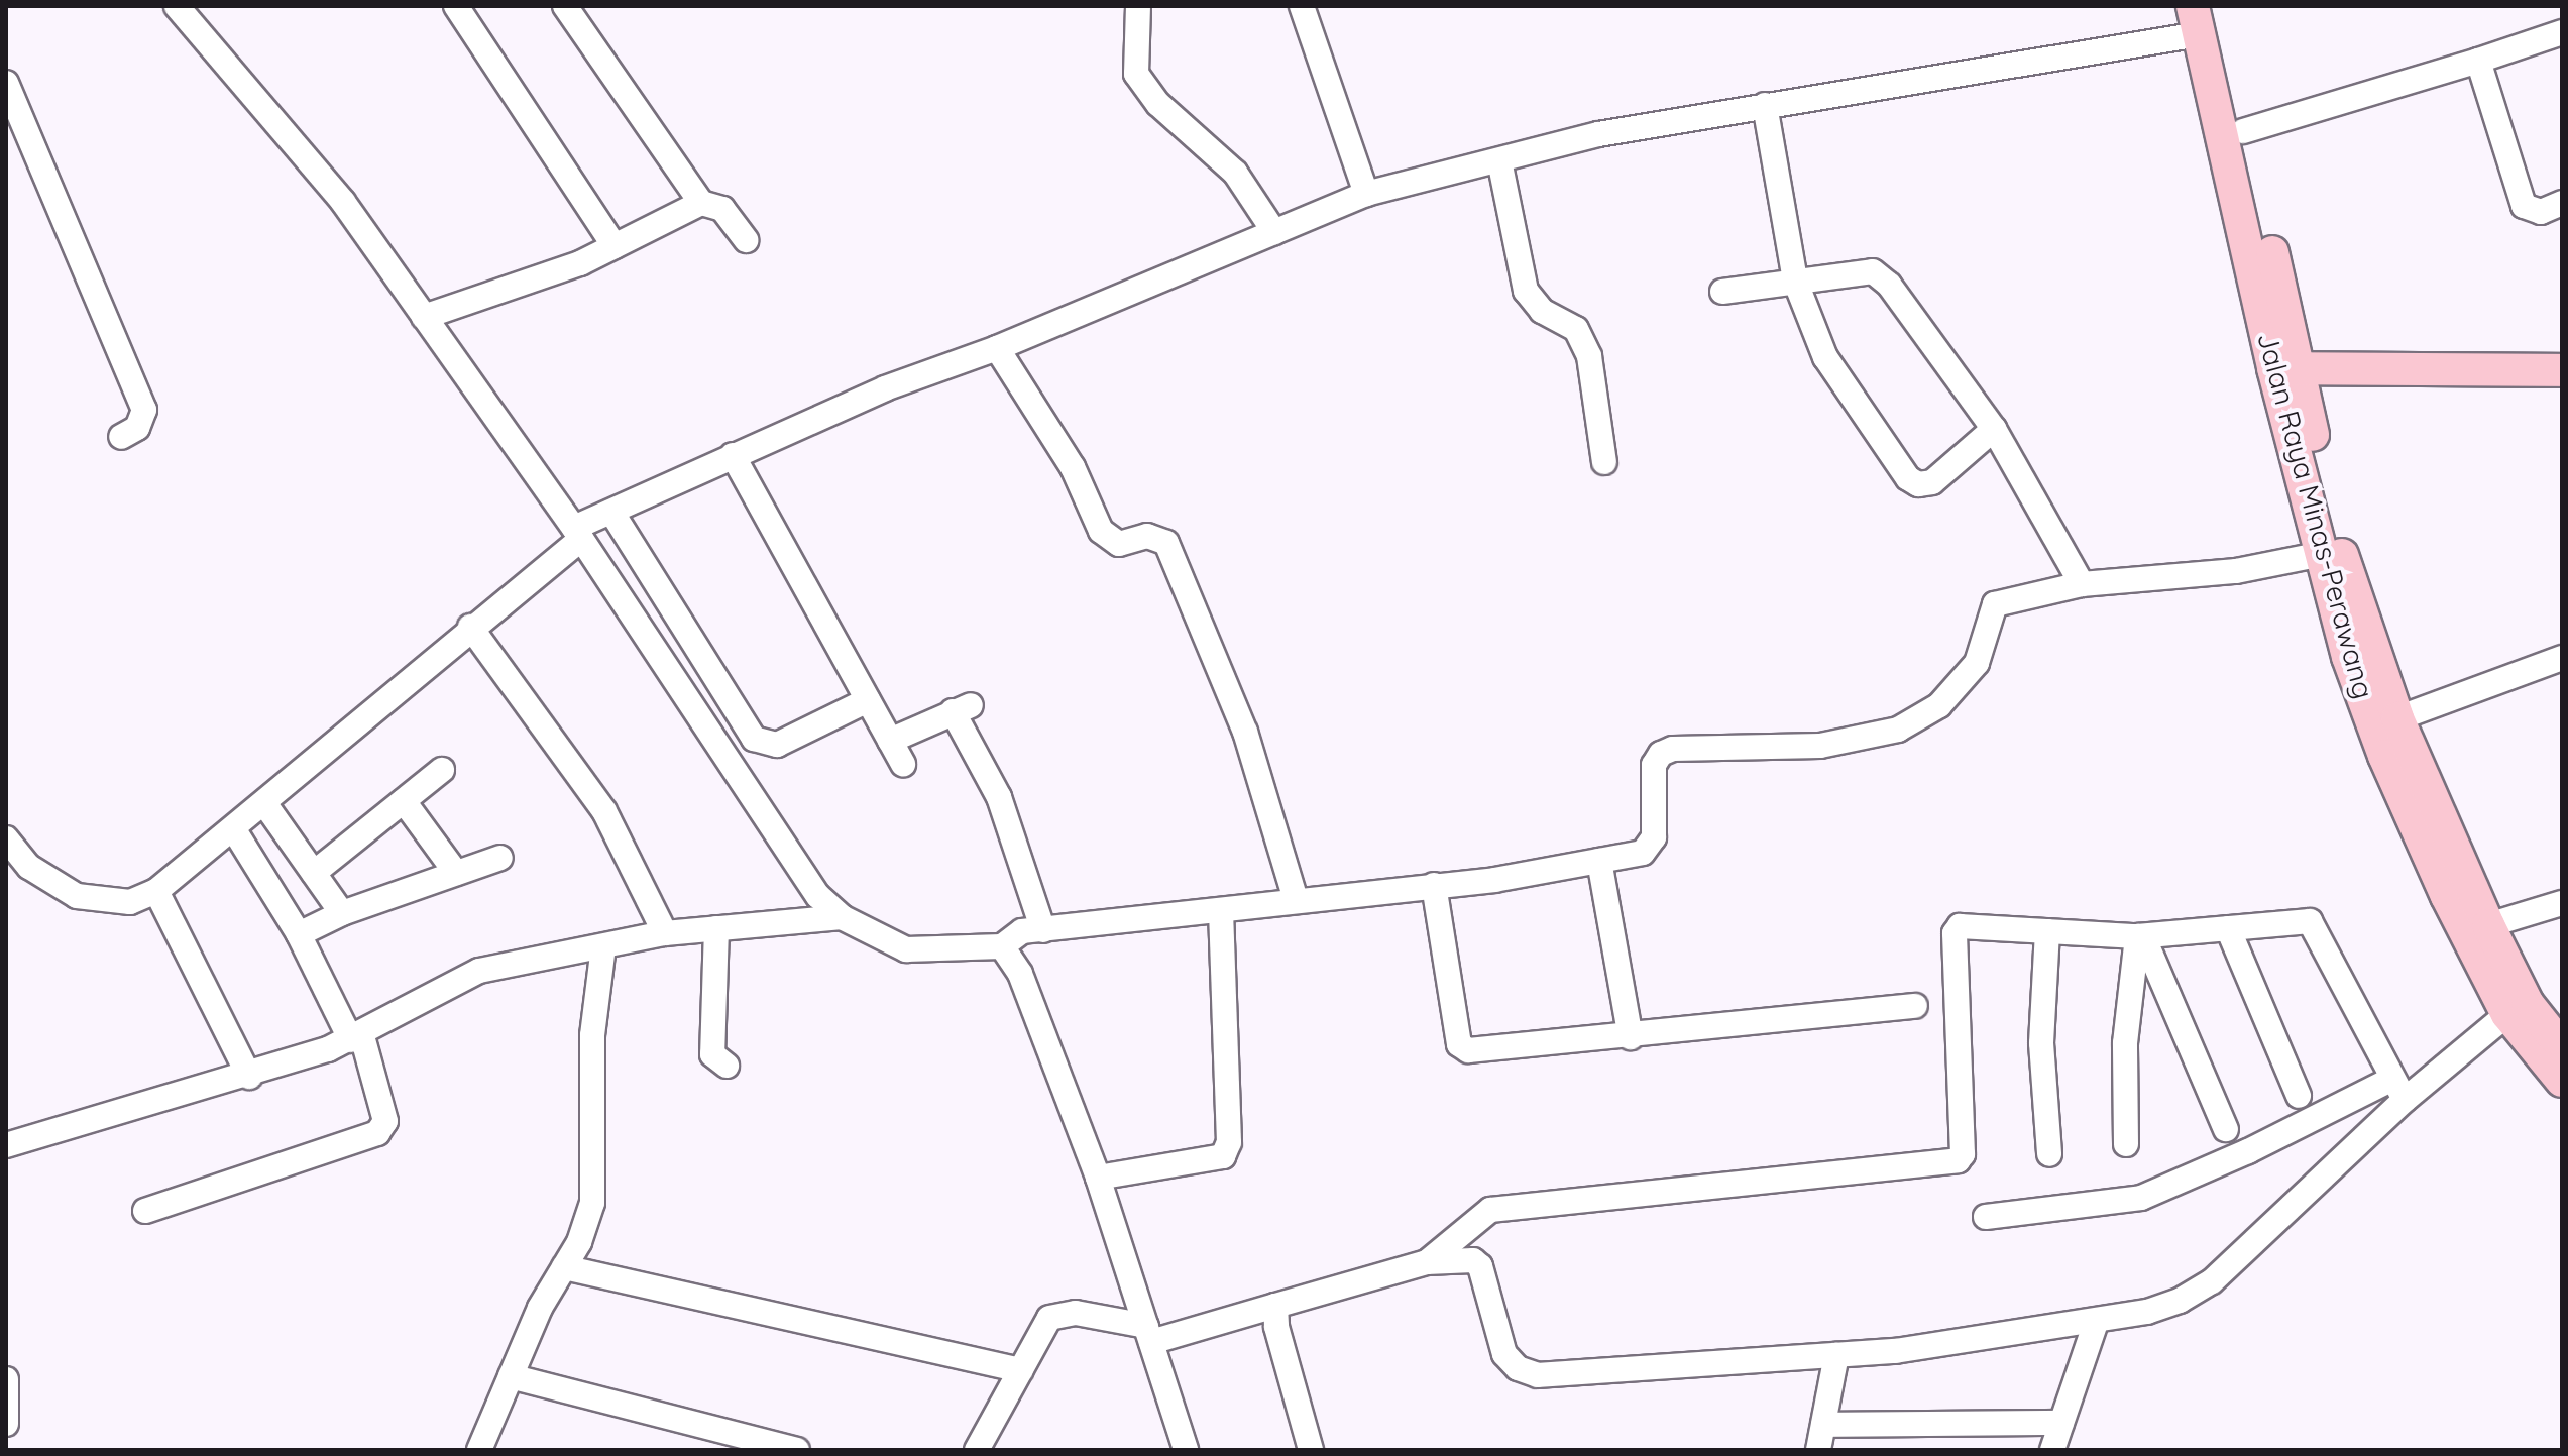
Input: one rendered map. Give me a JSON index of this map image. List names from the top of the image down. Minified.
{"streets":{"main road":["Jalan Raya Minas-Perawang"]}}
